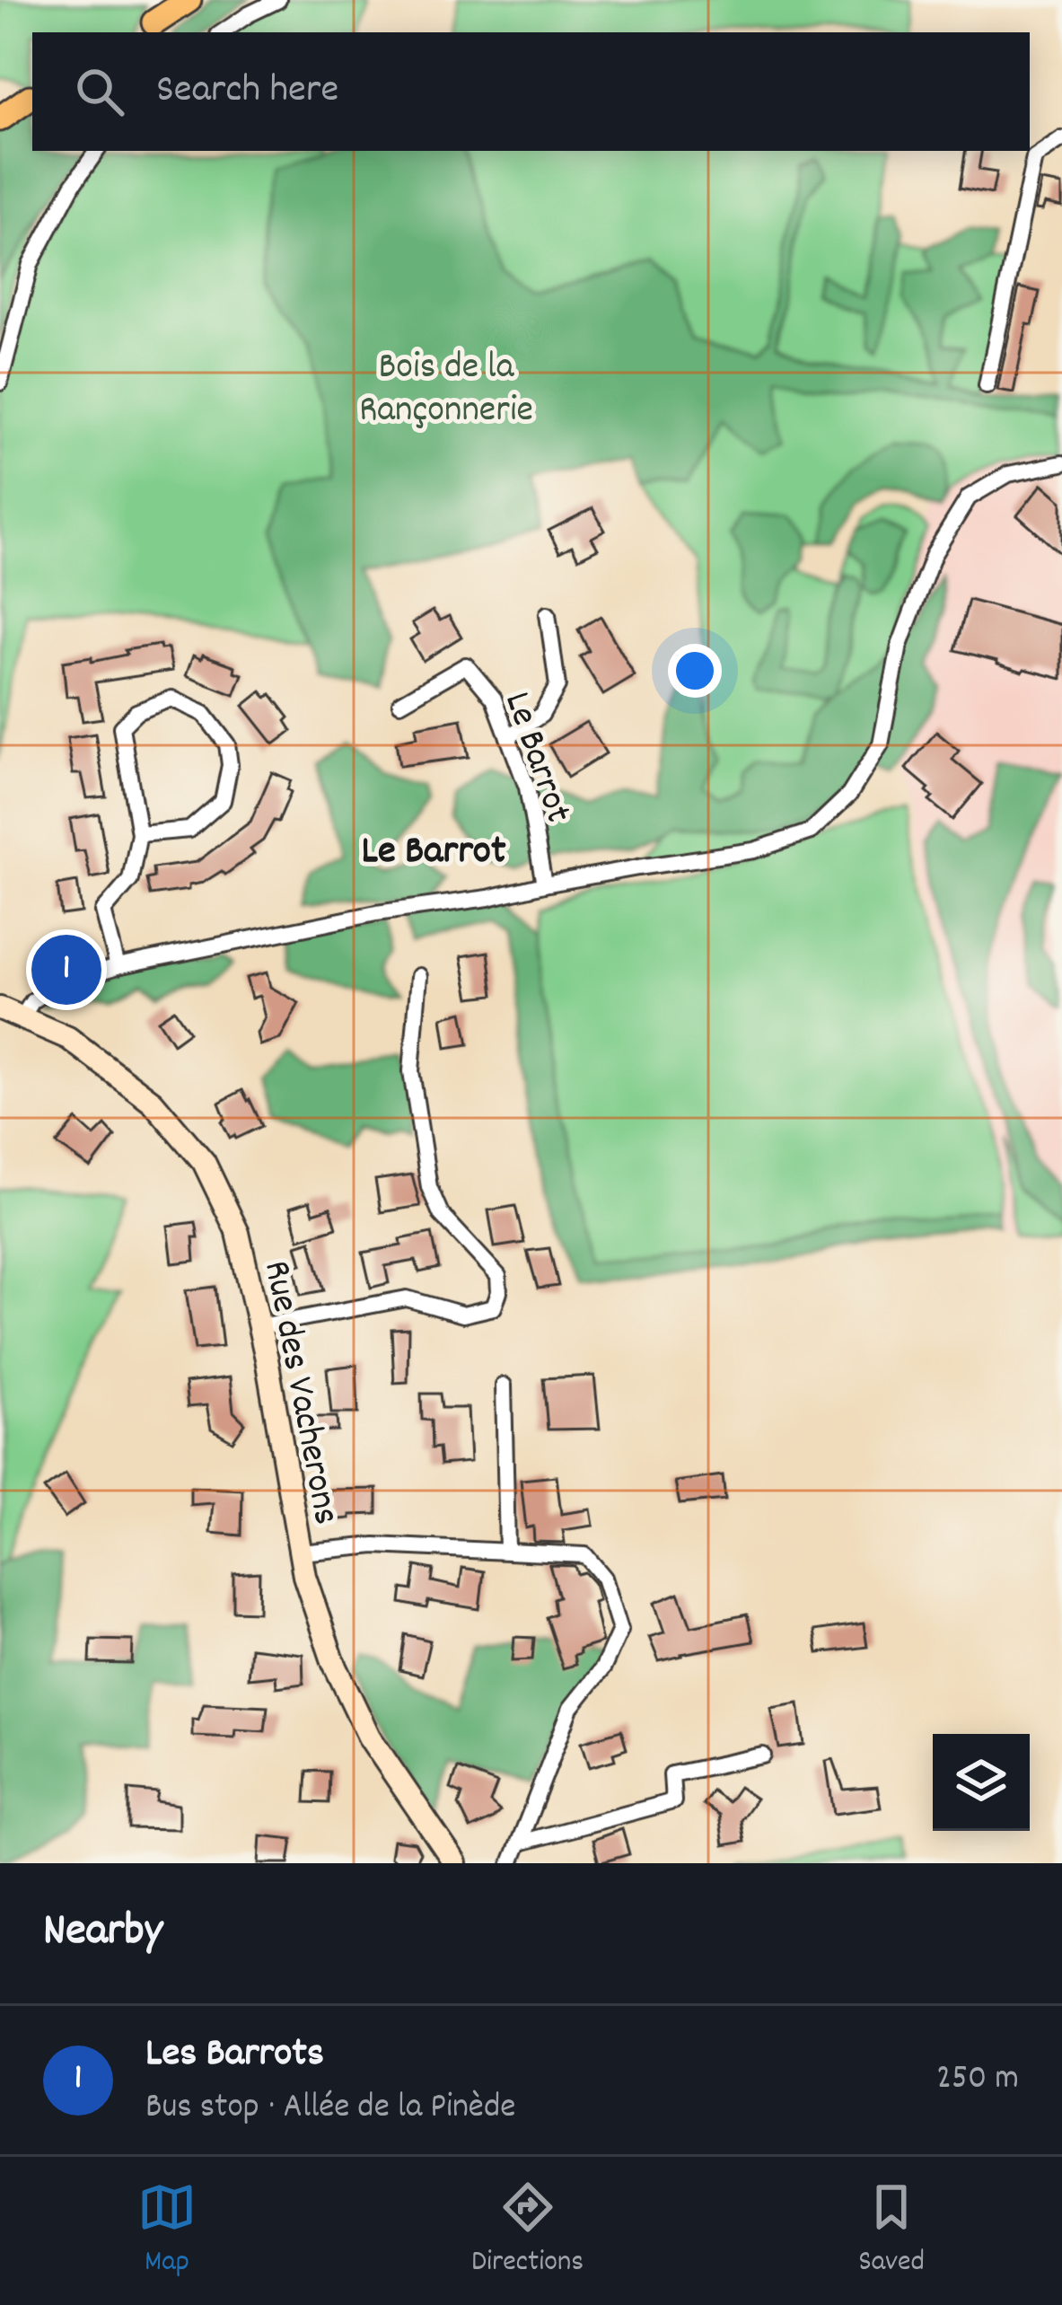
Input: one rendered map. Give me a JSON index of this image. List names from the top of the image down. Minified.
{"streets":{"street":["Le Barrot","Rue des Vacherons"]},"districts":["Le Barrot"],"parks":["Bois de la Rançonnerie"],"page":{"search":"Search here","pins":"1","heading":"Nearby","list":[{"mark":"1","name":"Les Barrots","note":"Bus stop · Allée de la Pinède","value":"250 m"}],"nav":["Map","Directions","Saved"]}}
